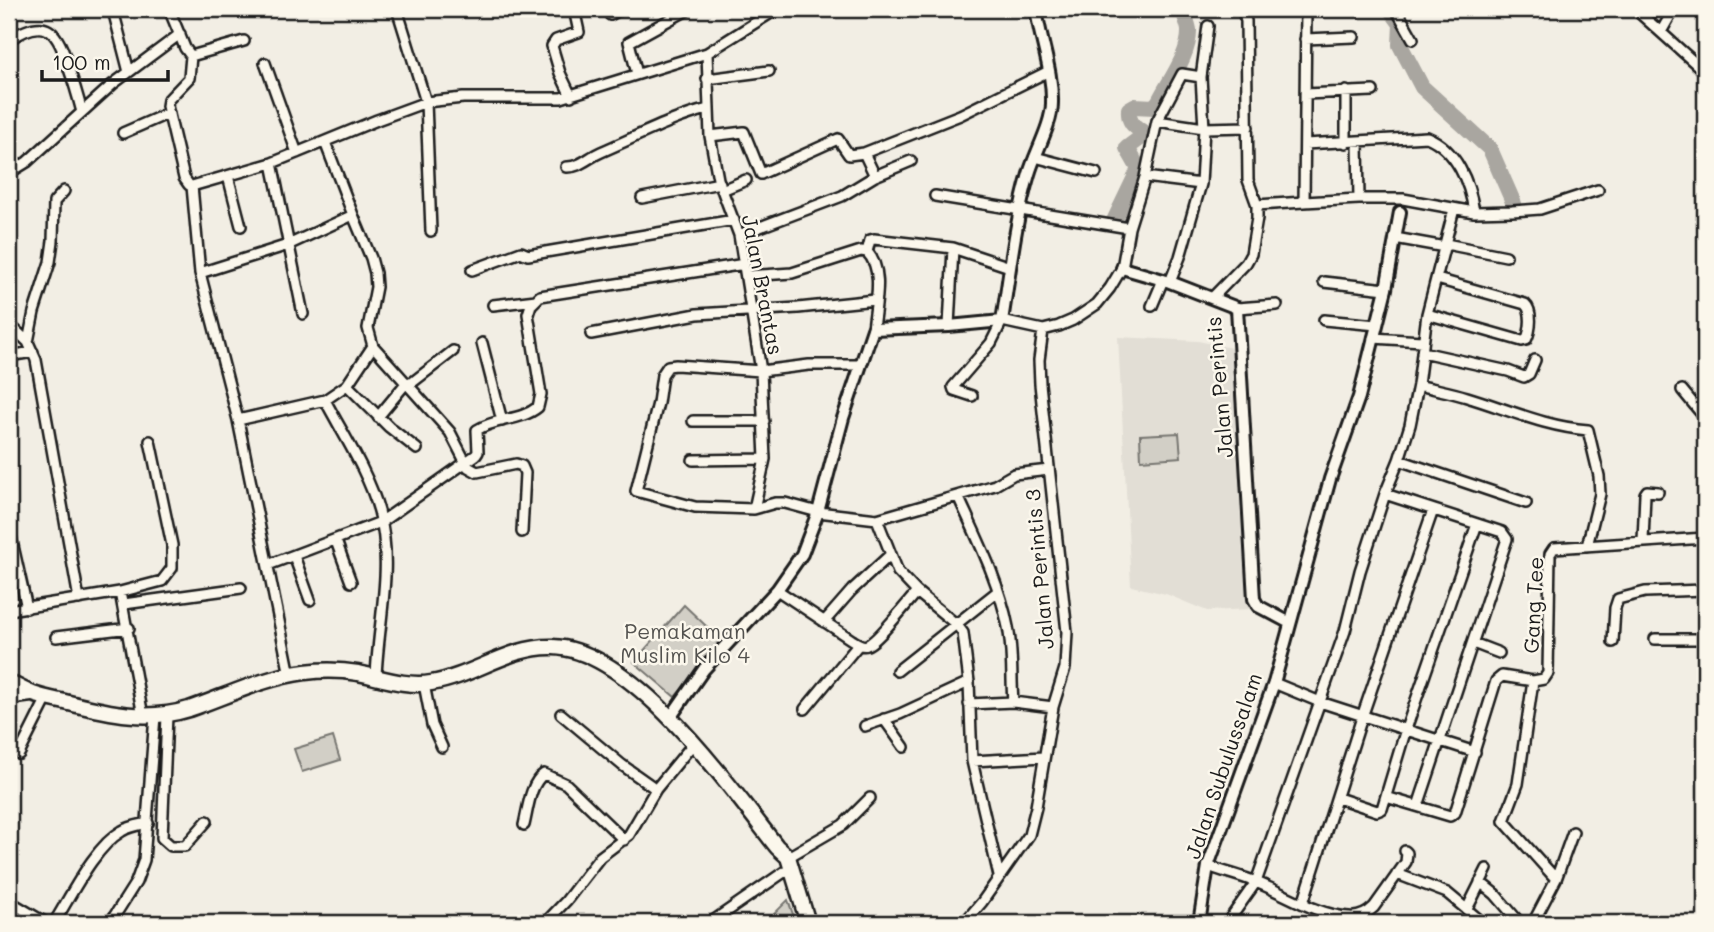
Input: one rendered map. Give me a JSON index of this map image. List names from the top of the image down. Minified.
{"streets":{"street":["Jalan Brantas","Jalan Perintis","Jalan Perintis 3","Gang Tee","Jalan Subulussalam"]},"crossings":[["Jalan Perintis","Jalan Subulussalam"]],"parks":["Pemakaman Muslim Kilo 4"],"scale_bar":"100 m"}
